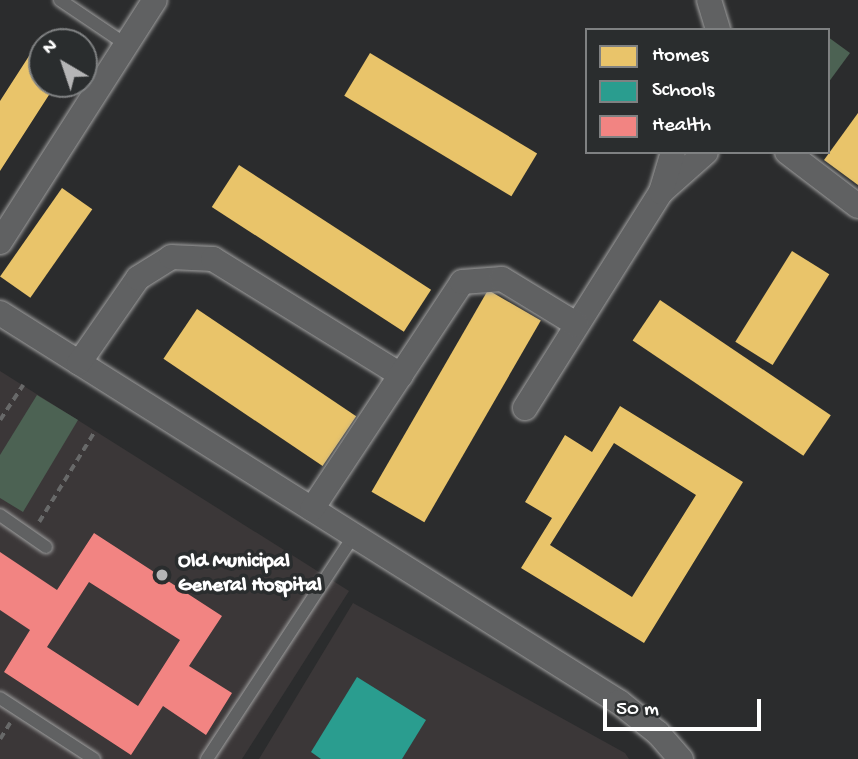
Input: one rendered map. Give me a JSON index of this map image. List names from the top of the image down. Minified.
{"places":["Old Municipal General Hospital"],"legend":["Homes","Schools","Health"],"scale_bar":"50 m","north":"top left"}
